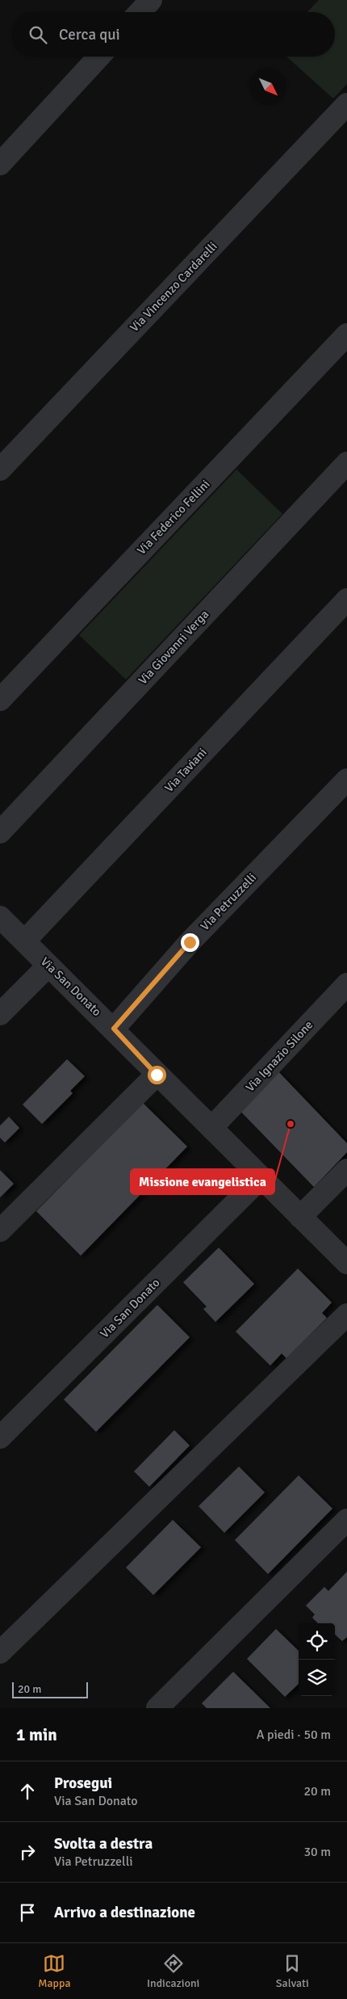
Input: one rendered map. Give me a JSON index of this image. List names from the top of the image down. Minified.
{"streets":{"street":["Via Vincenzo Cardarelli","Via Federico Fellini","Via Giovanni Verga","Via Taviani","Via Petruzzelli","Via San Donato","Via Ignazio Silone"]},"crossings":[["Via Taviani","Via San Donato"],["Via Petruzzelli","Via San Donato"],["Via San Donato","Via Ignazio Silone"]],"places":["Missione evangelistica"],"scale_bar":"20 m","north":"bottom right","page":{"search":"Cerca qui","scale":"20 m","heading":["1 min","A piedi · 50 m"],"list":[["Prosegui","Via San Donato","20 m"],["Svolta a destra","Via Petruzzelli","30 m"],"Arrivo a destinazione"],"nav":["Mappa","Indicazioni","Salvati"]}}
